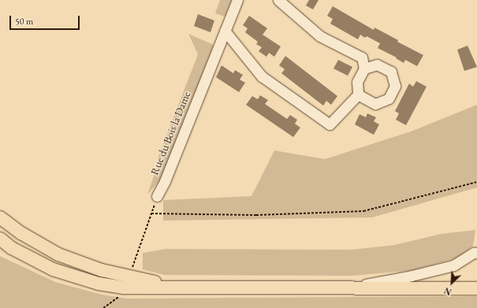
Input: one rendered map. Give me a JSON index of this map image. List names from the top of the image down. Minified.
{"streets":{"street":["Rue du Bois la Dame"]},"scale_bar":"50 m","north":"bottom left"}
